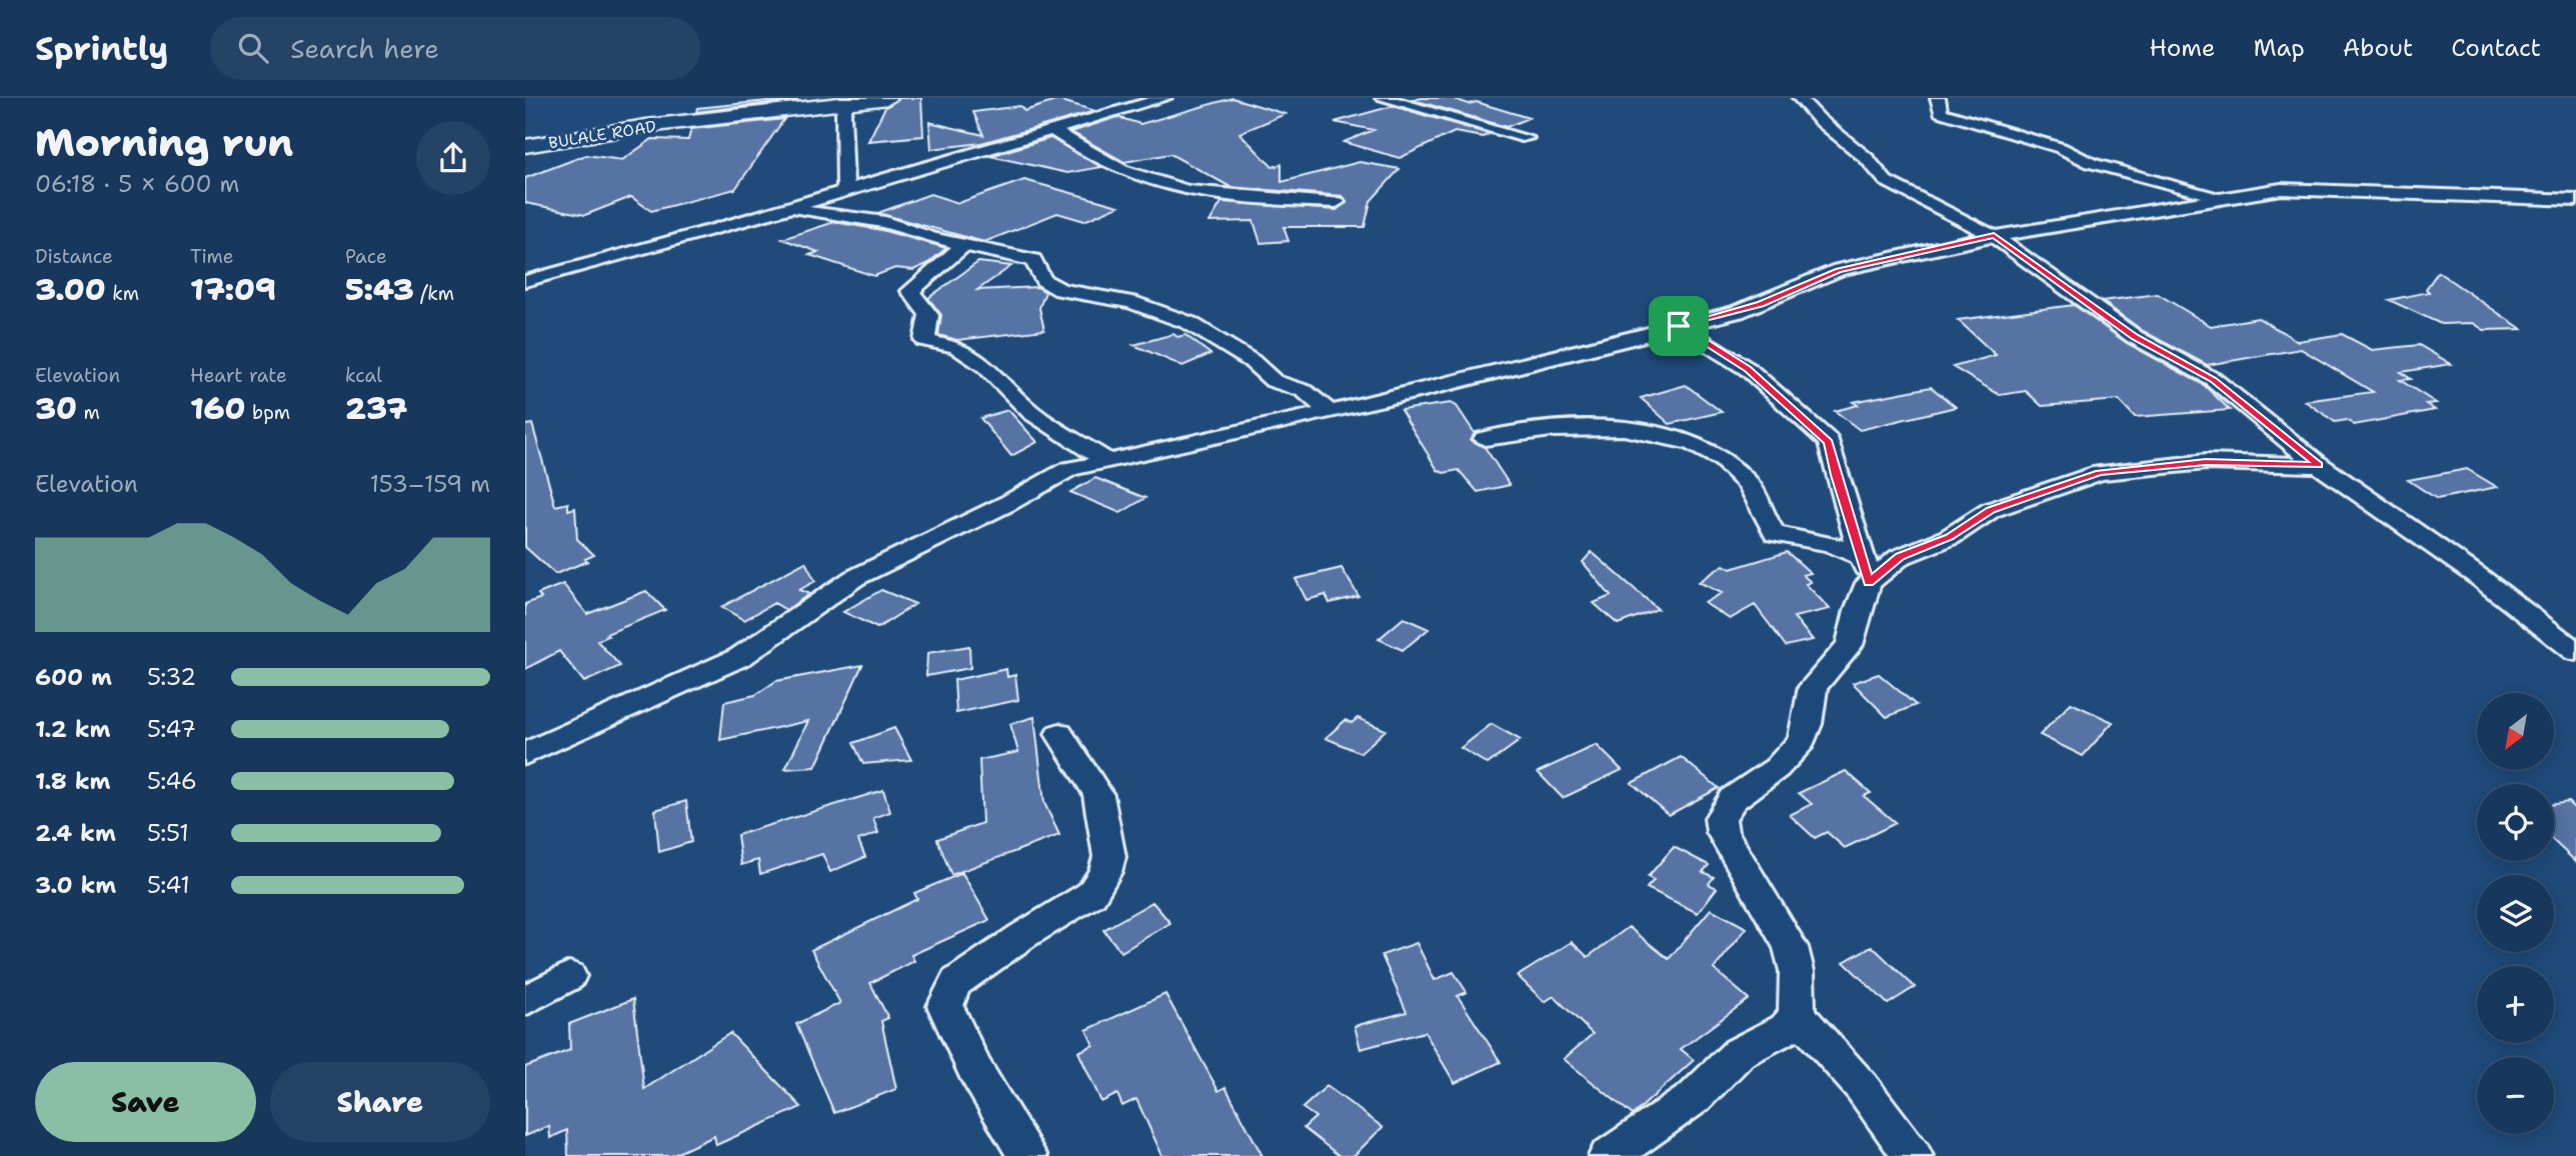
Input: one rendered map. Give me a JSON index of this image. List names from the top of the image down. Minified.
{"streets":{"street":["BULALE ROAD"]},"north":"bottom left","page":{"header":"Sprintly","search":"Search here","nav":["Home","Map","About","Contact"],"heading":["Morning run","06:18 · 5 × 600 m"],"stats":[["Distance","3.00 km"],["Time","17:09"],["Pace","5:43 /km"],["Elevation","30 m"],["Heart rate","160 bpm"],["kcal","237"]],"chart":["Elevation","153–159 m"],"list":[{"name":"600 m","note":"5:32"},{"name":"1.2 km","note":"5:47"},{"name":"1.8 km","note":"5:46"},{"name":"2.4 km","note":"5:51"},{"name":"3.0 km","note":"5:41"}],"map_buttons":["+","−"],"buttons":["Save","Share"]}}
